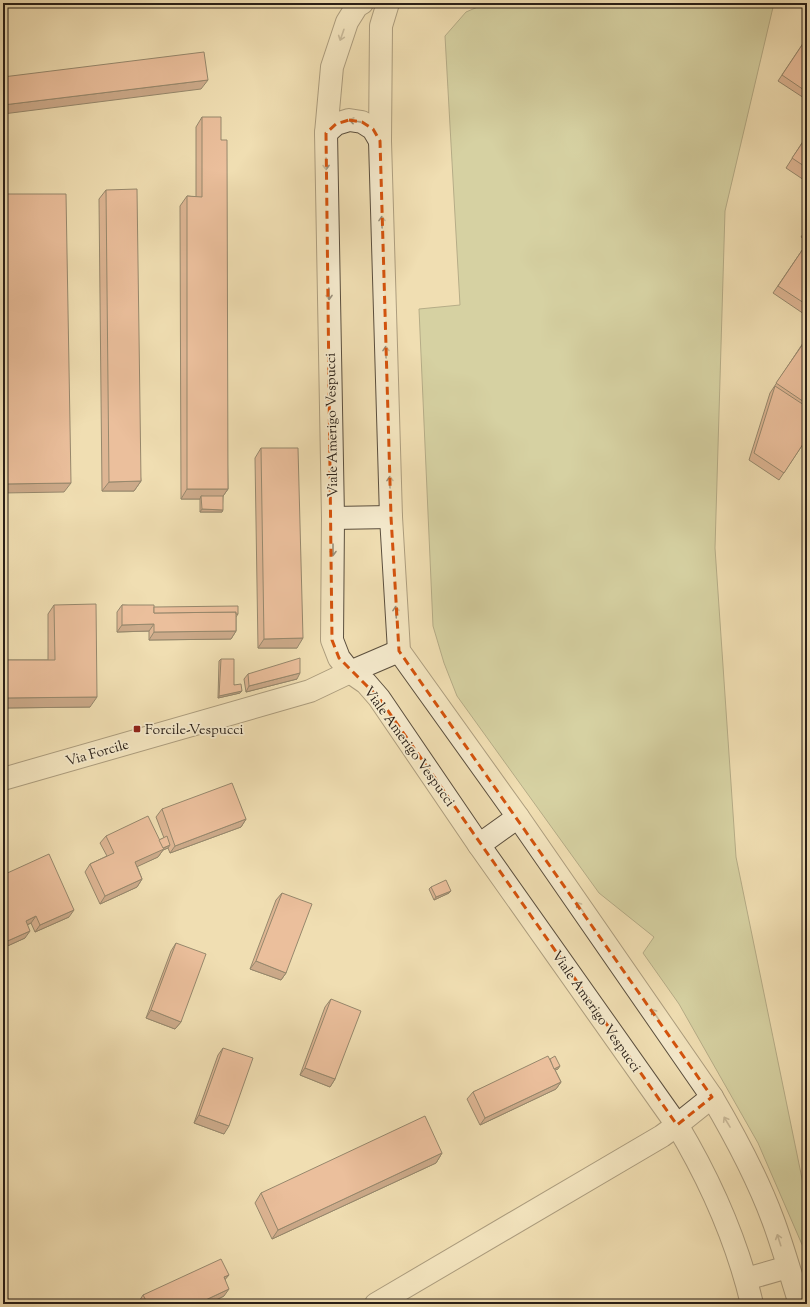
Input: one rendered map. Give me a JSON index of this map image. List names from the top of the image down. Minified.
{"streets":{"street":["Viale Amerigo Vespucci","Via Forcile"]},"crossings":[["Viale Amerigo Vespucci","Via Forcile"]],"places":{"transit":["Forcile-Vespucci"]}}
